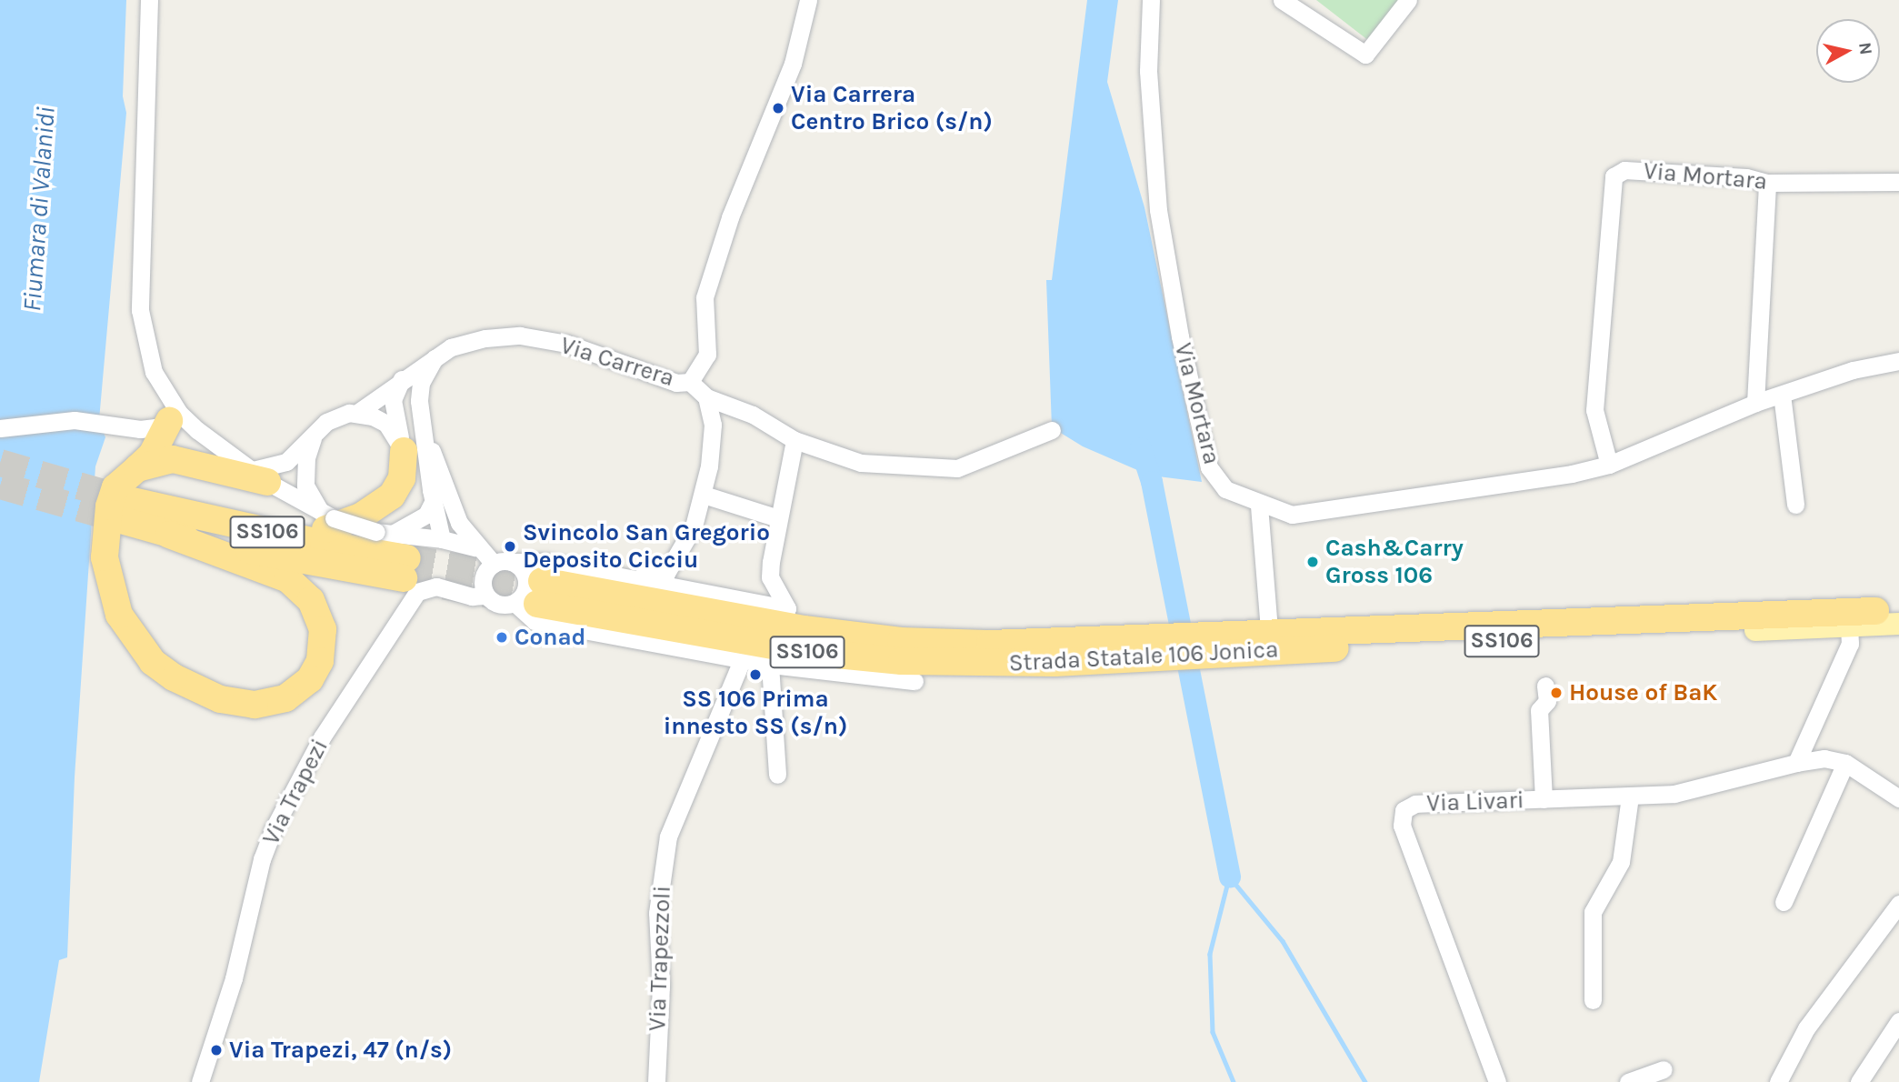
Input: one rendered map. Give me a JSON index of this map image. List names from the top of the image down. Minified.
{"streets":{"highway":["SS106","Strada Statale 106 Jonica"],"street":["Via Mortara","Via Carrera","Via Trapezi","Via Livari","Via Trapezzoli"]},"crossings":[["Strada Statale 106 Jonica","Via Trapezi"]],"water":["Fiumara di Valanidi"],"places":["Via Carrera Centro Brico (s/n)","Svincolo San Gregorio Deposito Cicciu","Cash&Carry Gross 106","Conad","SS 106 Prima innesto SS (s/n)","House of BaK","Via Trapezi, 47 (n/s)"],"north":"right"}
